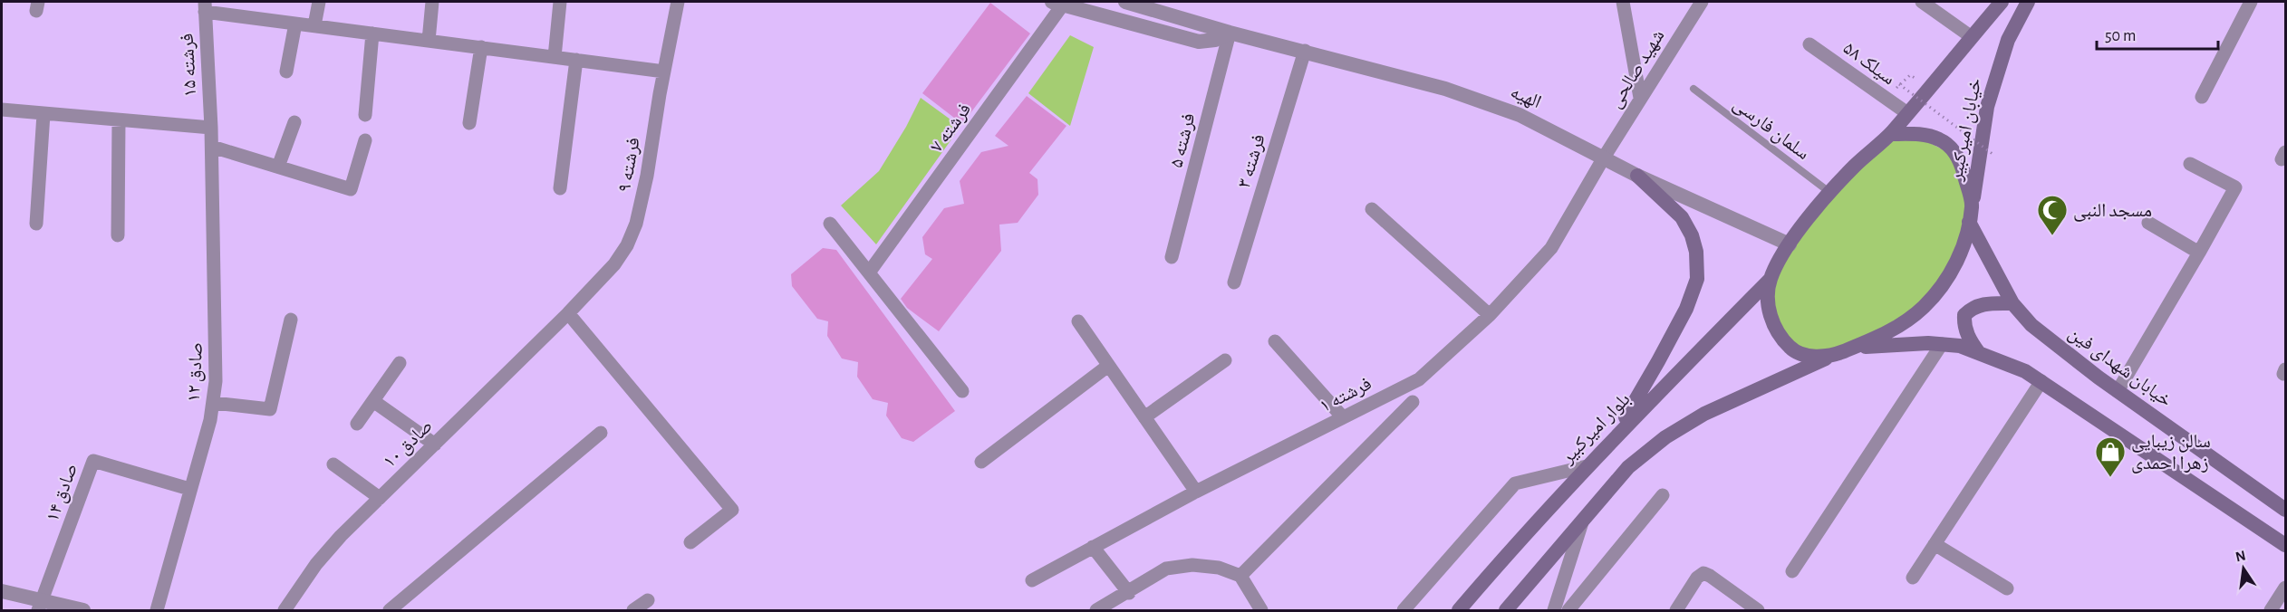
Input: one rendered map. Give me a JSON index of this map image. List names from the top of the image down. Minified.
{"streets":{"main road":["خیابان امیرکبیر","خیابان شهدای فین","بلوار امیرکبیر"],"street":["سیلک ۵۸","فرشته ۱۵","شهید صالحی","الهیه","فرشته ۷","فرشته ۵","فرشته ۳","فرشته ۹","صادق ۱۲","فرشته ۱","صادق ۱۰","صادق ۱۴"],"lane":["سلمان فارسی"]},"crossings":[["سیلک ۵۸","خیابان امیرکبیر"],["فرشته ۱۵","صادق ۱۲"],["شهید صالحی","الهیه"],["شهید صالحی","فرشته ۱"],["الهیه","خیابان امیرکبیر"],["الهیه","فرشته ۵"],["الهیه","فرشته ۳"],["الهیه","فرشته ۱"],["سلمان فارسی","خیابان امیرکبیر"],["خیابان امیرکبیر","خیابان شهدای فین"],["خیابان امیرکبیر","بلوار امیرکبیر"],["فرشته ۹","صادق ۱۰"],["صادق ۱۲","صادق ۱۴"]],"places":{"mosque":["مسجد النبی"],"shop":["سالن‌ زیبایی زهرا احمدی"]},"scale_bar":"50 m","north":"top"}
